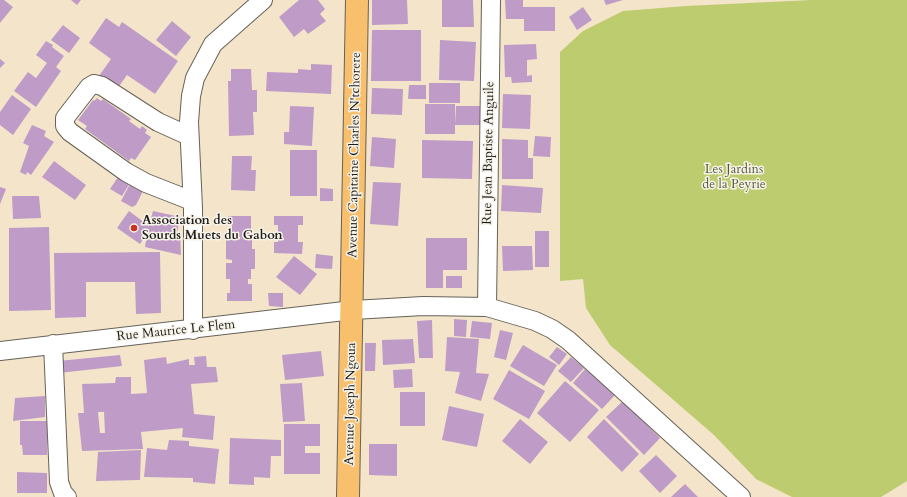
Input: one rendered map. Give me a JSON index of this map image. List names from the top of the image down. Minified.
{"streets":{"main road":["Avenue Capitaine Charles N'tchorere","Avenue Joseph Ngoua"],"street":["Rue Jean Baptiste Anguile","Rue Maurice Le Flem"]},"crossings":[["Rue Jean Baptiste Anguile","Rue Maurice Le Flem"],["Avenue Capitaine Charles N'tchorere","Rue Maurice Le Flem"],["Avenue Capitaine Charles N'tchorere","Avenue Joseph Ngoua"],["Rue Maurice Le Flem","Avenue Joseph Ngoua"]],"parks":["Les Jardins de la Peyrie"],"places":["Association des Sourds Muets du Gabon"]}
